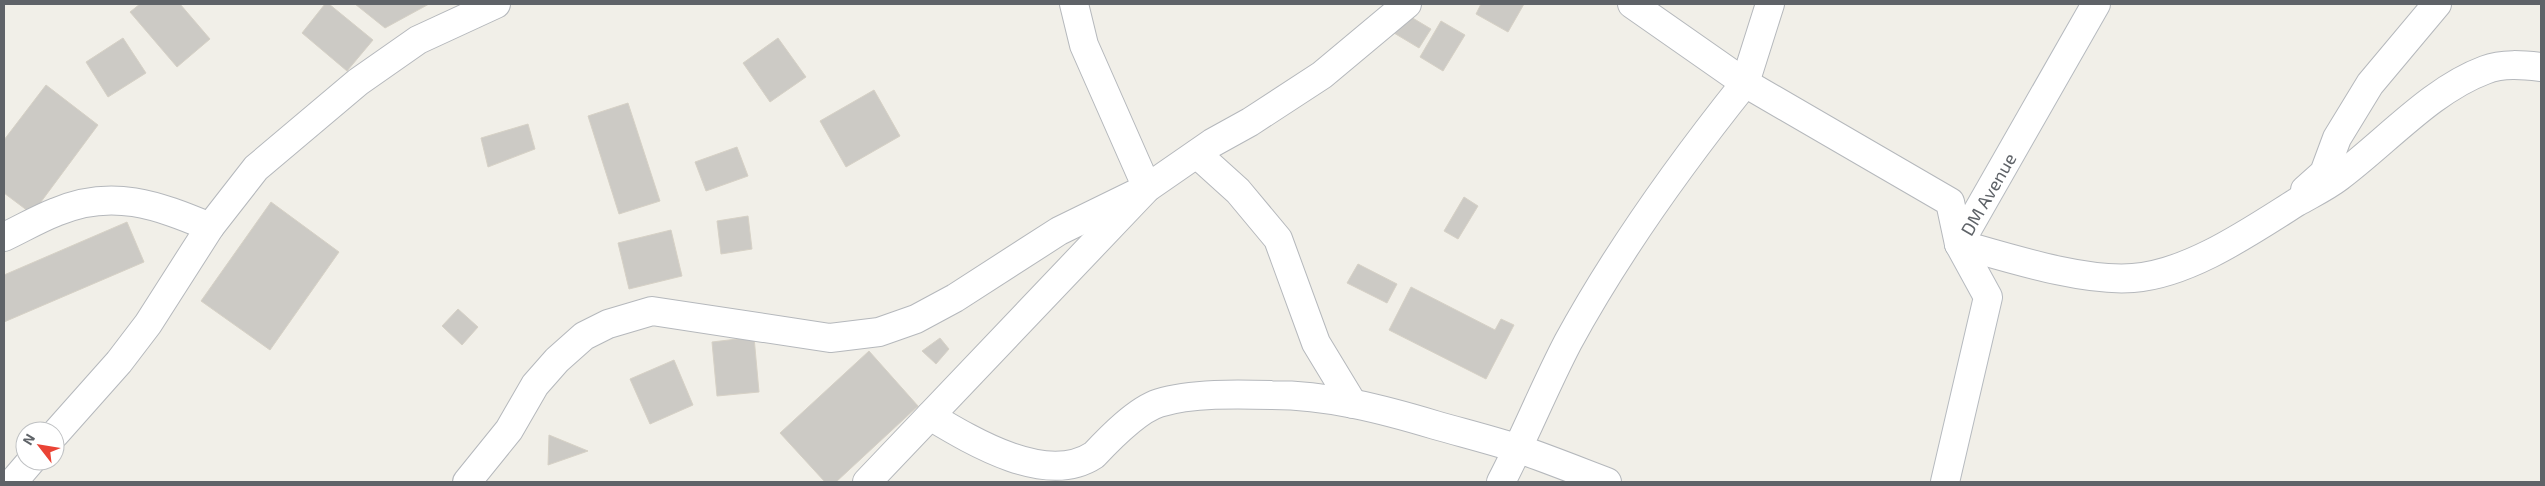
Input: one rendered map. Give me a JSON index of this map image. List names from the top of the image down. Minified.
{"streets":{"street":["DM Avenue"]},"north":"top left"}
